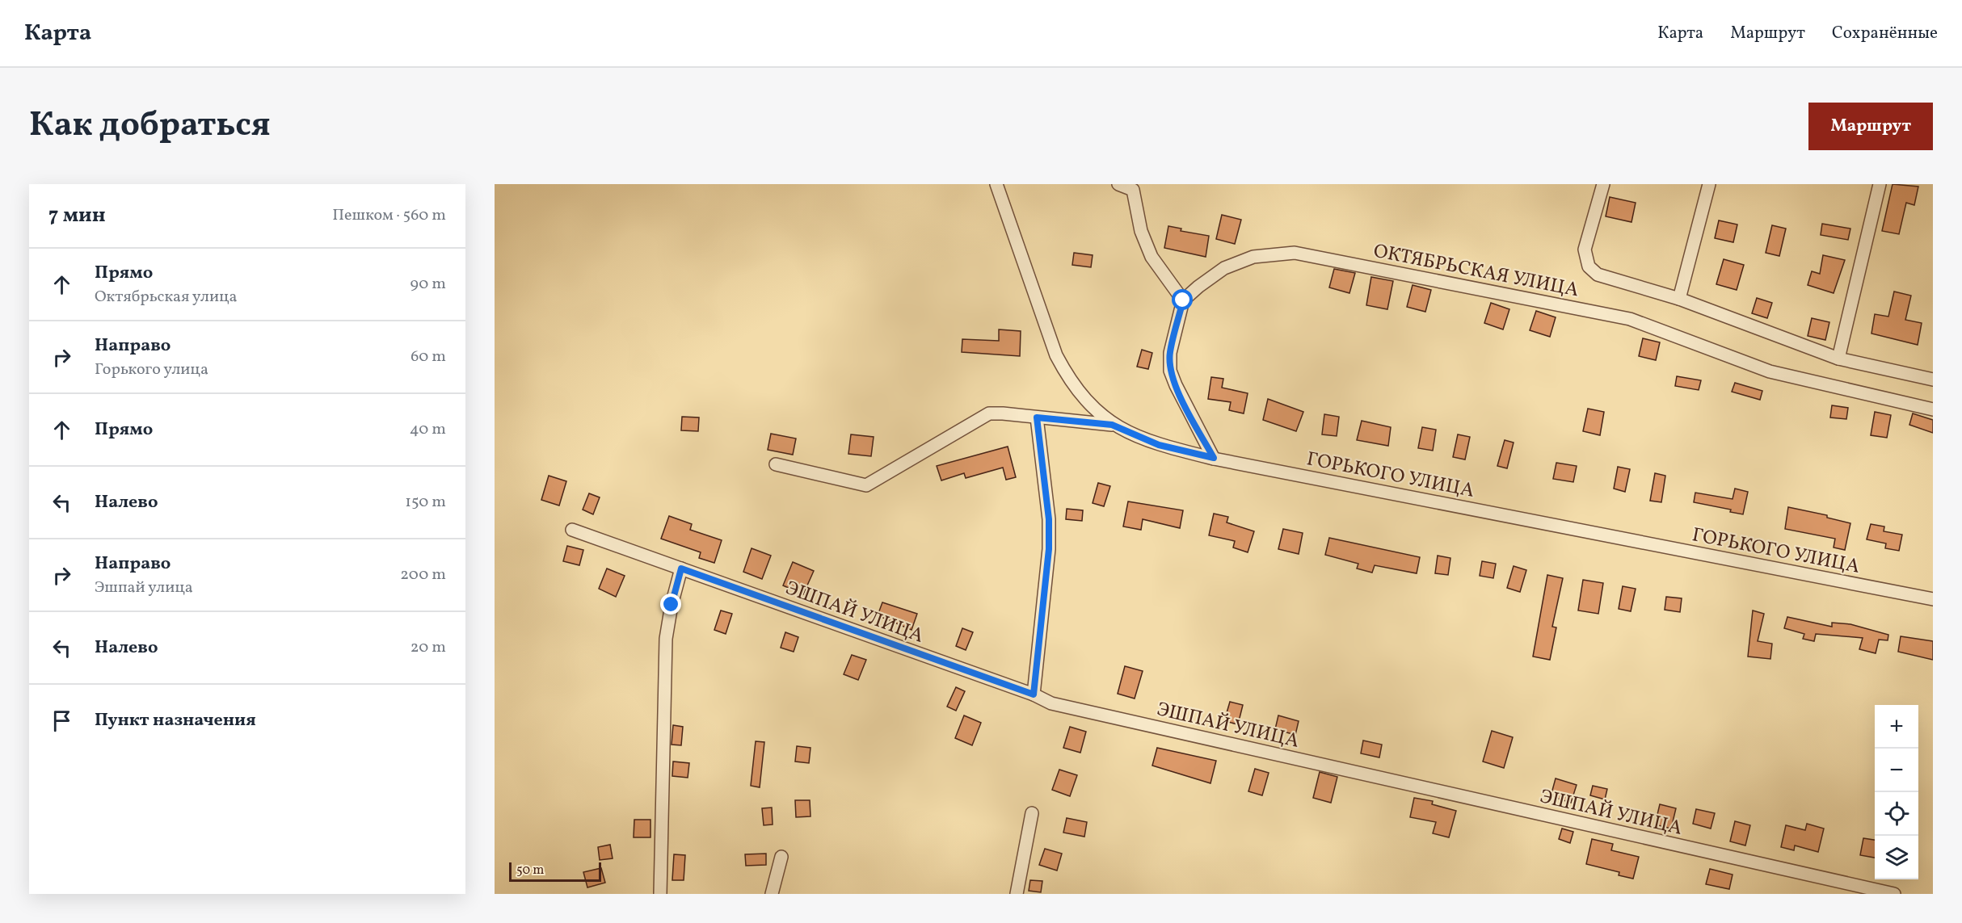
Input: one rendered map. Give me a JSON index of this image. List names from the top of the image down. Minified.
{"streets":{"street":["ОКТЯБРЬСКАЯ УЛИЦА","ГОРЬКОГО УЛИЦА","ЭШПАЙ УЛИЦА"]},"scale_bar":"50 m","page":{"header":"Карта","nav":["Карта","Маршрут","Сохранённые"],"title":"Как добраться","buttons":"Маршрут","heading":["7 мин","Пешком · 560 m"],"list":[["Прямо","Октябрьская улица","90 m"],["Направо","Горького улица","60 m"],["Прямо","40 m"],["Налево","150 m"],["Направо","Эшпай улица","200 m"],["Налево","20 m"],"Пункт назначения"],"map_buttons":["+","−"],"scale":"50 m"}}
